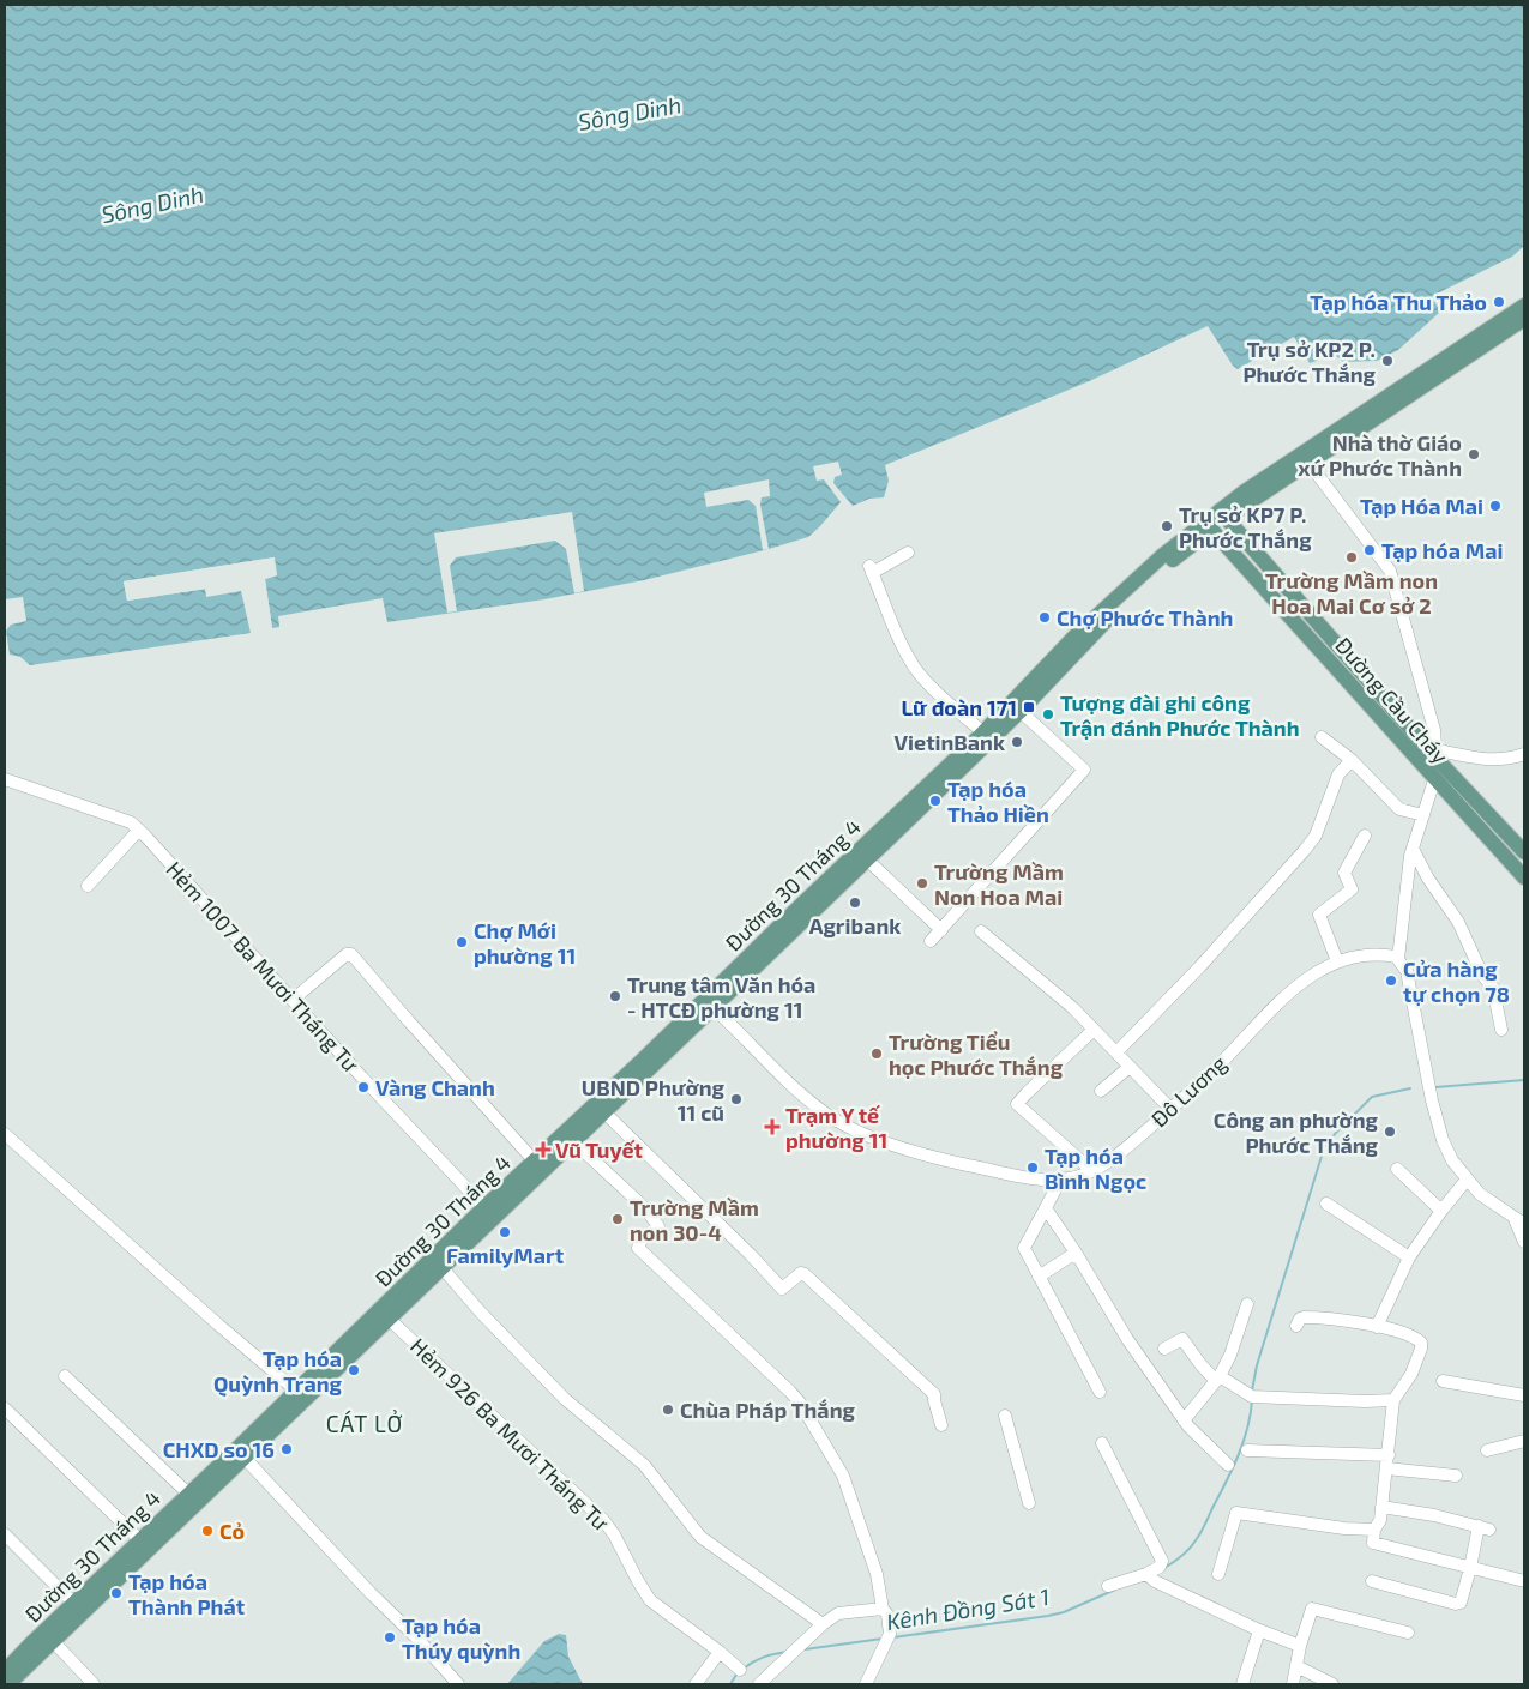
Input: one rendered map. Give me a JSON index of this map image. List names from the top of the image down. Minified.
{"streets":{"main road":["Đường Cầu Cháy","Đường 30 Tháng 4"],"street":["Hẻm 1007 Ba Mươi Tháng Tư","Đô Lương","Hẻm 926 Ba Mươi Tháng Tư"]},"crossings":[["Đường Cầu Cháy","Đường 30 Tháng 4"],["Đường 30 Tháng 4","Hẻm 1007 Ba Mươi Tháng Tư"],["Đường 30 Tháng 4","Đô Lương"],["Đường 30 Tháng 4","Hẻm 926 Ba Mươi Tháng Tư"]],"districts":["CÁT LỞ"],"water":["Sông Dinh","Kênh Đồng Sát 1"],"places":{"other":["Tạp hóa Thu Thảo","Trụ sở KP2 P. Phước Thắng","Nhà thờ Giáo xứ Phước Thành","Tạp Hóa Mai","Trụ sở KP7 P. Phước Thắng","Tạp hóa Mai","Trường Mầm non Hoa Mai Cơ sở 2","Chợ Phước Thành","Tượng đài ghi công Trận đánh Phước Thành","VietinBank","Tạp hóa Thảo Hiền","Trường Mầm Non Hoa Mai","Agribank","Chợ Mới phường 11","Cửa hàng tự chọn 78","Trung tâm Văn hóa - HTCĐ phường 11","Trường Tiểu học Phước Thắng","Vàng Chanh","UBND Phường 11 cũ","Công an phường Phước Thắng","Tạp hóa Bình Ngọc","Trường Mầm non 30-4","FamilyMart","Tạp hóa Quỳnh Trang","Chùa Pháp Thắng","CHXD so 16","Cỏ","Tạp hóa Thành Phát","Tạp hóa Thúy quỳnh"],"transit":["Lữ đoàn 171"],"health":["Trạm Y tế phường 11","Vũ Tuyết"]}}
